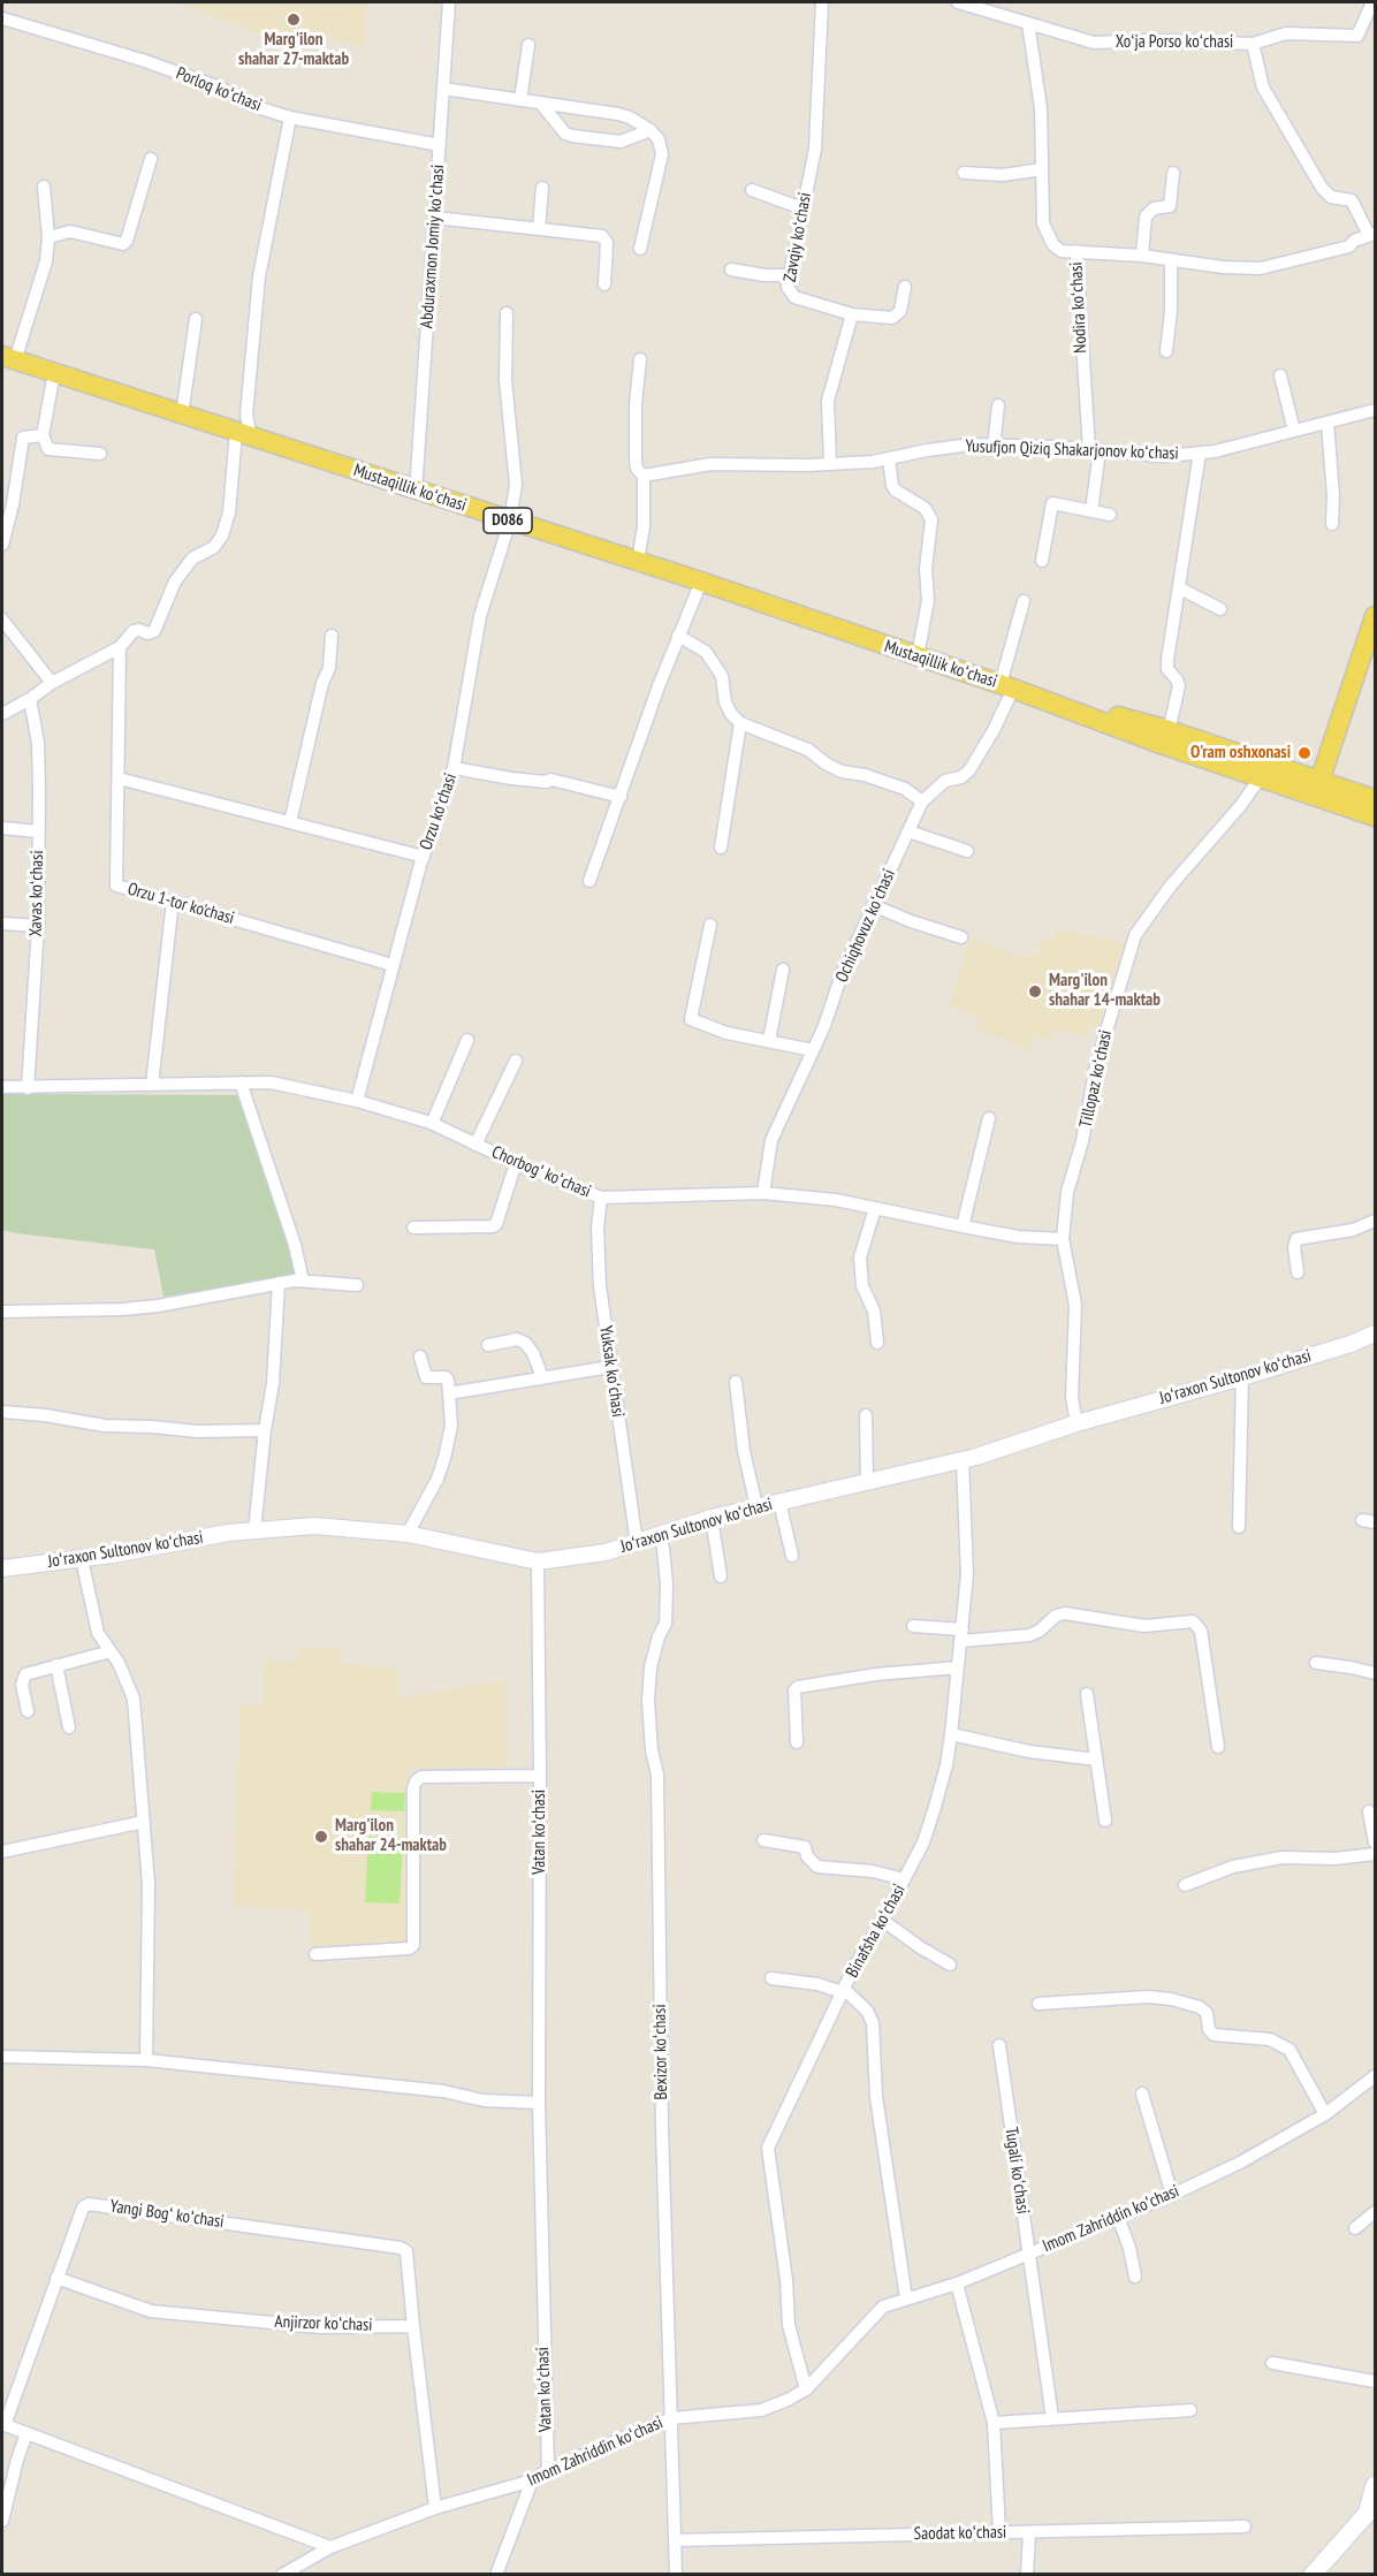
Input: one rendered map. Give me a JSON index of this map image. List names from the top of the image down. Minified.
{"streets":{"main road":["Mustaqillik koʻchasi","D086"],"street":["Xoʻja Porso koʻchasi","Porloq koʻchasi","Zavqiy koʻchasi","Abduraxmon Jomiy koʻchasi","Nodira koʻchasi","Yusufjon Qiziq Shakarjonov koʻchasi","Orzu koʻchasi","Xavas koʻchasi","Orzu 1-tor ko'chasi","Ochiqhovuz koʻchasi","Tillopaz koʻchasi","Chorbogʻ koʻchasi","Yuksak koʻchasi","Joʻraxon Sultonov koʻchasi","Vatan koʻchasi","Binafsha koʻchasi","Bexizor koʻchasi","Tugali koʻchasi","Yangi Bogʻ koʻchasi","Imom Zahriddin koʻchasi","Anjirzor koʻchasi","Saodat koʻchasi"]},"crossings":[["Xoʻja Porso koʻchasi","Nodira koʻchasi"],["Porloq koʻchasi","Abduraxmon Jomiy koʻchasi"],["Abduraxmon Jomiy koʻchasi","Mustaqillik koʻchasi"],["Nodira koʻchasi","Yusufjon Qiziq Shakarjonov koʻchasi"],["Mustaqillik koʻchasi","Orzu koʻchasi"],["Mustaqillik koʻchasi","Ochiqhovuz koʻchasi"],["Mustaqillik koʻchasi","Tillopaz koʻchasi"],["Orzu koʻchasi","Orzu 1-tor ko'chasi"],["Orzu koʻchasi","Chorbogʻ koʻchasi"],["Xavas koʻchasi","Chorbogʻ koʻchasi"],["Ochiqhovuz koʻchasi","Chorbogʻ koʻchasi"],["Tillopaz koʻchasi","Chorbogʻ koʻchasi"],["Tillopaz koʻchasi","Joʻraxon Sultonov koʻchasi"],["Chorbogʻ koʻchasi","Yuksak koʻchasi"],["Yuksak koʻchasi","Joʻraxon Sultonov koʻchasi"],["Joʻraxon Sultonov koʻchasi","Vatan koʻchasi"],["Joʻraxon Sultonov koʻchasi","Binafsha koʻchasi"],["Joʻraxon Sultonov koʻchasi","Bexizor koʻchasi"],["Vatan koʻchasi","Imom Zahriddin koʻchasi"],["Binafsha koʻchasi","Imom Zahriddin koʻchasi"],["Bexizor koʻchasi","Imom Zahriddin koʻchasi"],["Bexizor koʻchasi","Saodat koʻchasi"],["Tugali koʻchasi","Imom Zahriddin koʻchasi"],["Yangi Bogʻ koʻchasi","Anjirzor koʻchasi"]],"places":["Marg'ilon shahar 27-maktab","O'ram oshxonasi","Marg'ilon shahar 14-maktab","Marg'ilon shahar 24-maktab"]}
